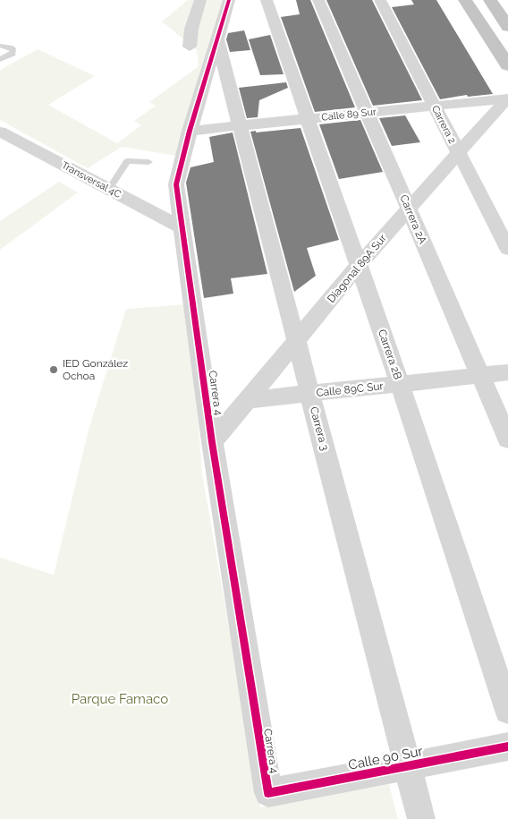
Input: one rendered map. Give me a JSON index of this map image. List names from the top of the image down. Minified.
{"streets":{"street":["Calle 89 Sur","Carrera 2","Transversal 4C","Carrera 2A","Diagonal 89A Sur","Carrera 2B","Calle 89C Sur","Carrera 4","Carrera 3","Calle 90 Sur"]},"crossings":[["Calle 89 Sur","Carrera 2"],["Calle 89 Sur","Carrera 2A"],["Calle 89 Sur","Diagonal 89A Sur"],["Calle 89 Sur","Carrera 2B"],["Calle 89 Sur","Carrera 4"],["Calle 89 Sur","Carrera 3"],["Carrera 2","Diagonal 89A Sur"],["Transversal 4C","Carrera 4"],["Carrera 2A","Diagonal 89A Sur"],["Carrera 2A","Calle 89C Sur"],["Diagonal 89A Sur","Carrera 2B"],["Diagonal 89A Sur","Calle 89C Sur"],["Diagonal 89A Sur","Carrera 4"],["Diagonal 89A Sur","Carrera 3"],["Carrera 2B","Calle 89C Sur"],["Calle 89C Sur","Carrera 3"],["Carrera 4","Carrera 3"],["Carrera 4","Calle 90 Sur"],["Carrera 3","Calle 90 Sur"]],"parks":["Parque Famaco"],"places":["IED González Ochoa"]}
